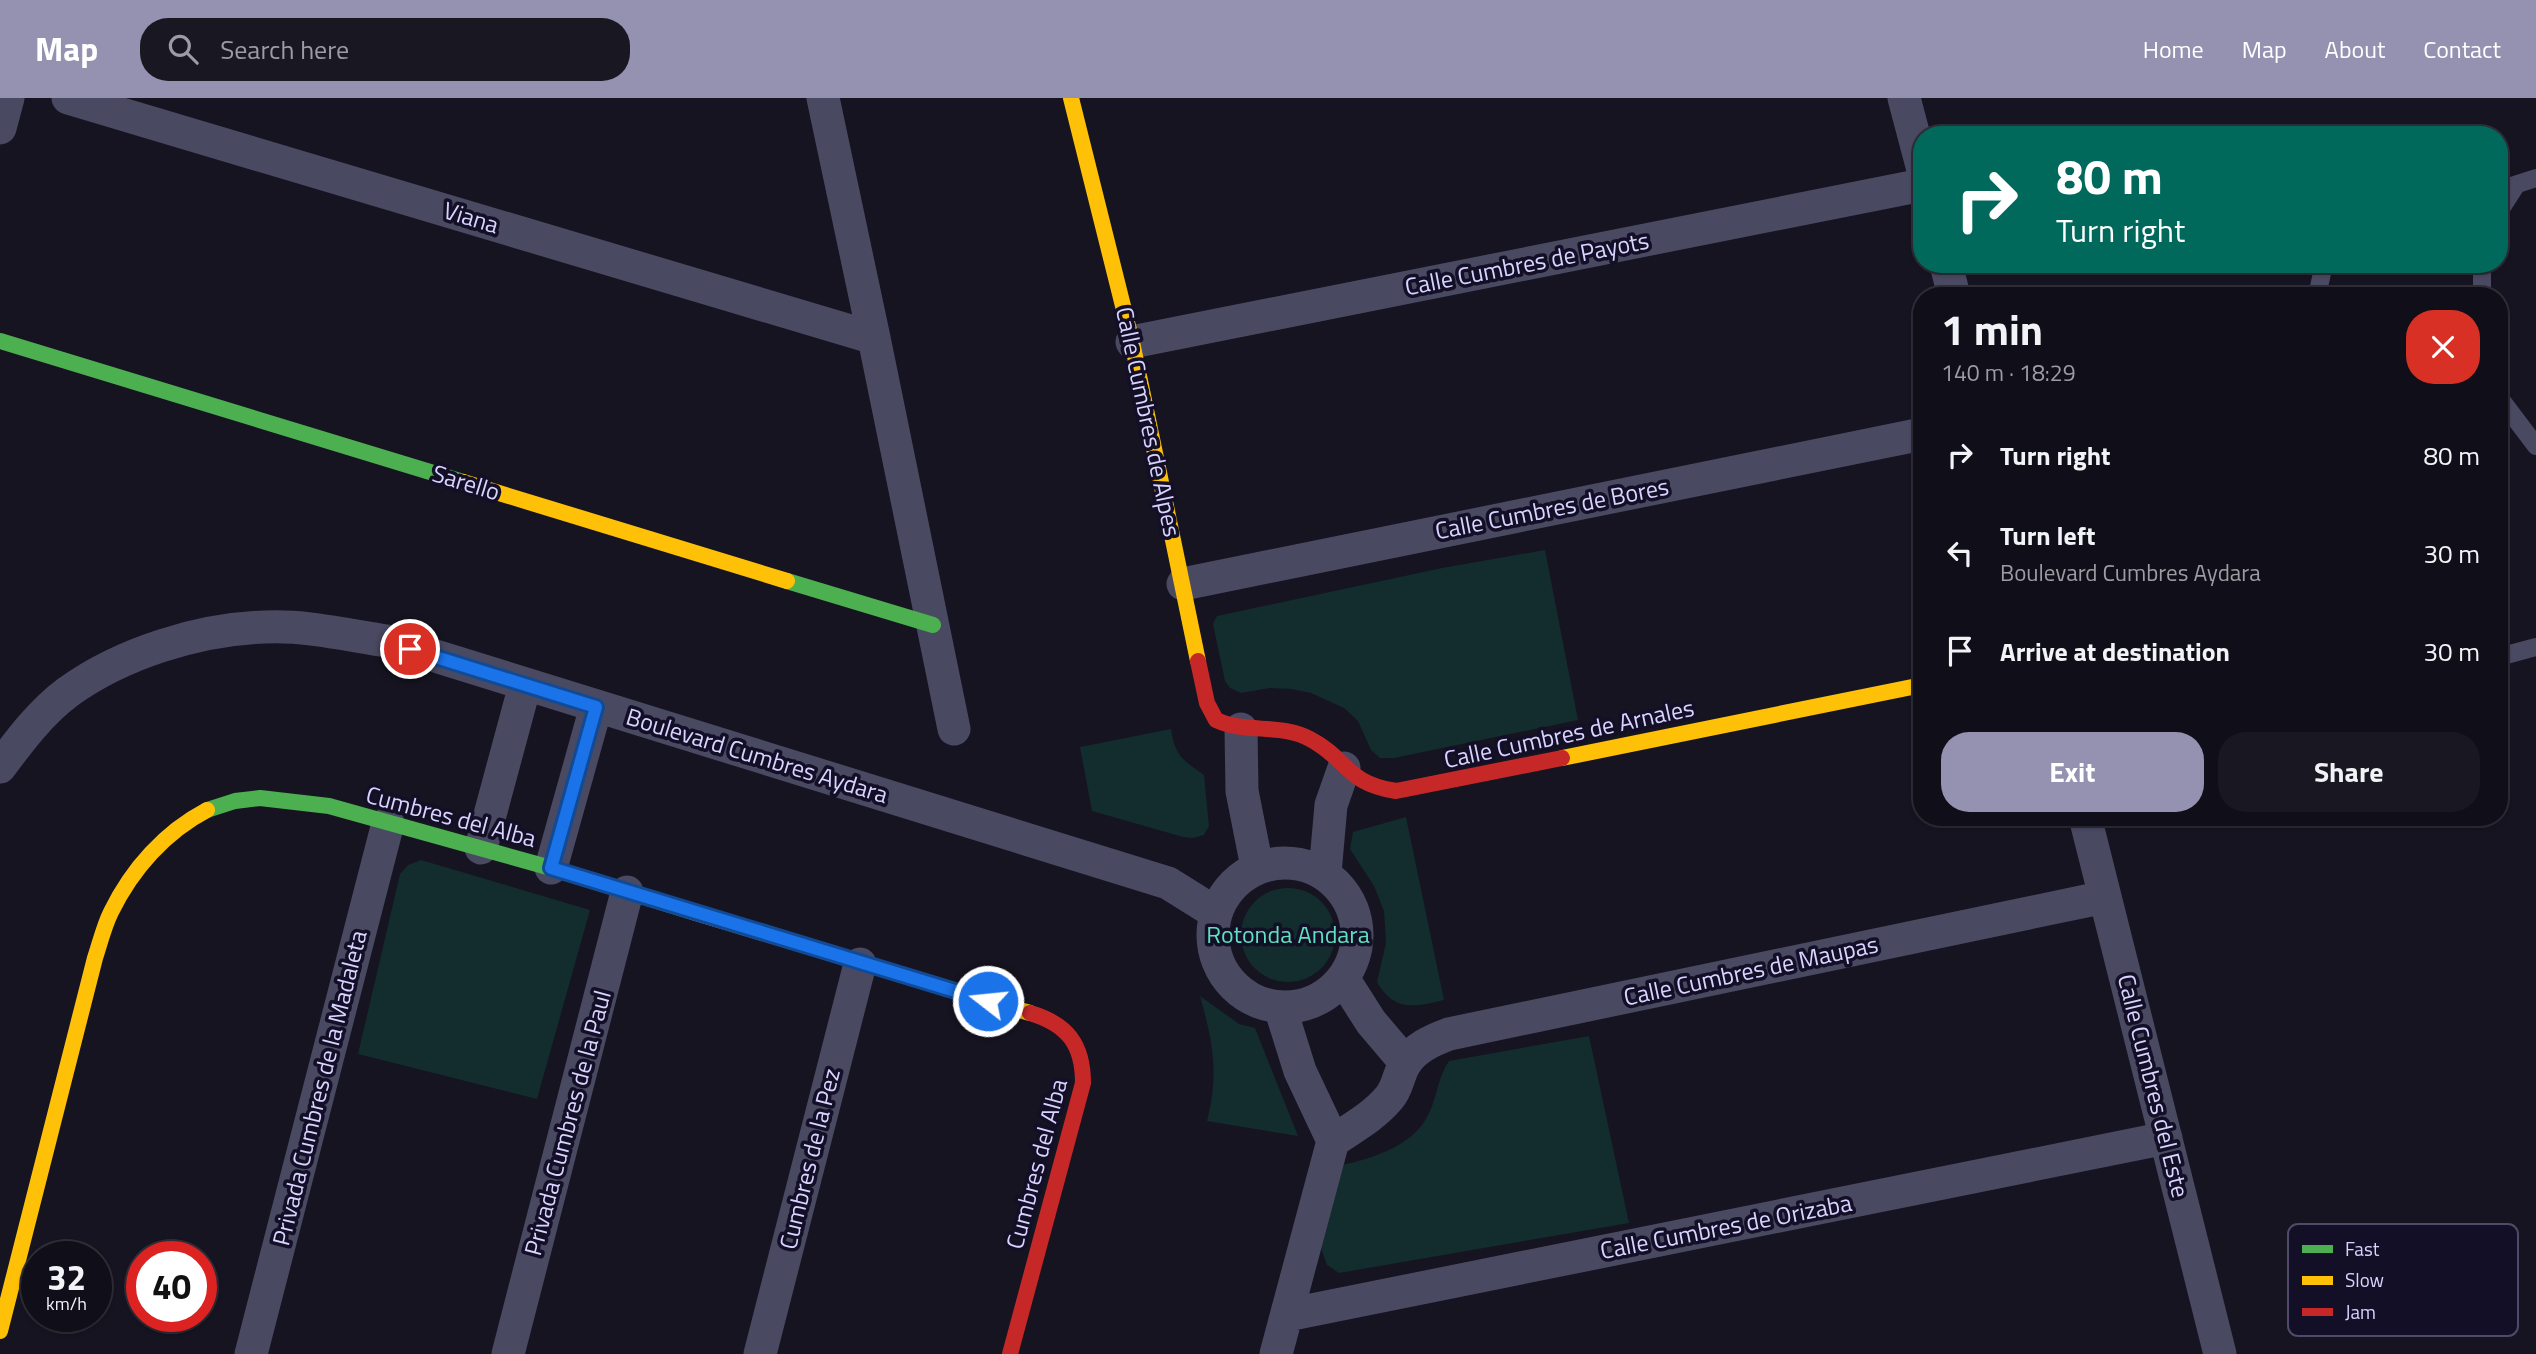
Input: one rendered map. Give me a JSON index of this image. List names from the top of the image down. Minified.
{"streets":{"street":["Viana","Calle Cumbres de Payots","Calle Cumbres de Alpes","Sarello","Calle Cumbres de Bores","Calle Cumbres de Arnales","Boulevard Cumbres Aydara","Cumbres del Alba","Calle Cumbres de Maupas","Calle Cumbres del Este","Privada Cumbres de la Madaleta","Privada Cumbres de la Paul","Cumbres de la Pez","Calle Cumbres de Orizaba"]},"crossings":[["Calle Cumbres de Payots","Calle Cumbres de Alpes"],["Calle Cumbres de Alpes","Calle Cumbres de Bores"],["Calle Cumbres de Alpes","Calle Cumbres de Arnales"],["Cumbres del Alba","Privada Cumbres de la Madaleta"],["Cumbres del Alba","Privada Cumbres de la Paul"],["Cumbres del Alba","Cumbres de la Pez"],["Calle Cumbres de Maupas","Calle Cumbres del Este"],["Calle Cumbres del Este","Calle Cumbres de Orizaba"]],"parks":["Rotonda Andara"],"legend":["Fast","Slow","Jam"],"page":{"header":"Map","search":"Search here","nav":["Home","Map","About","Contact"],"turn":["80 m","Turn right"],"heading":["1 min","140 m · 18:29"],"list":[{"name":"Turn right","value":"80 m"},{"name":"Turn left","note":"Boulevard Cumbres Aydara","value":"30 m"},{"name":"Arrive at destination","value":"30 m"}],"buttons":["Exit","Share"],"speed":"32 km/h","limit":"40"}}
